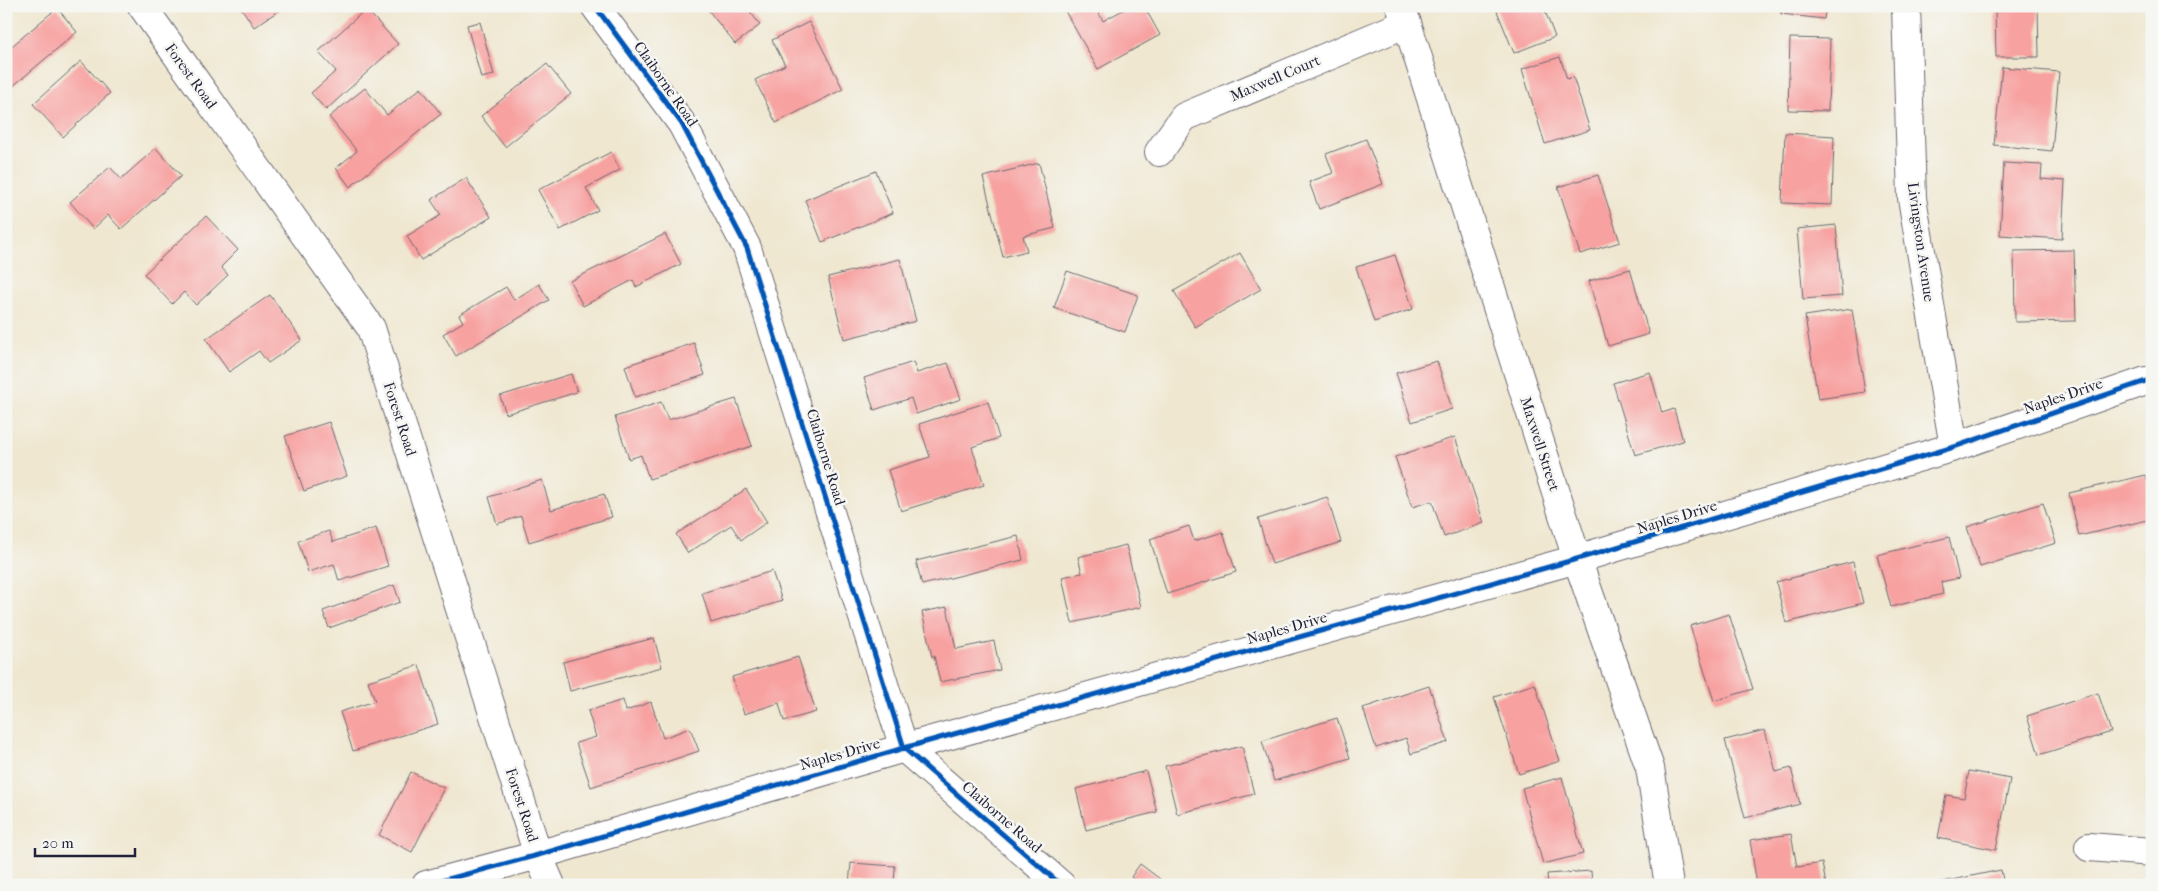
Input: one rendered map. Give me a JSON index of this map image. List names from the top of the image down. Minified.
{"streets":{"street":["Forest Road","Maxwell Court","Claiborne Road","Livingston Avenue","Naples Drive","Maxwell Street"]},"crossings":[["Forest Road","Naples Drive"],["Maxwell Court","Maxwell Street"],["Claiborne Road","Naples Drive"],["Livingston Avenue","Naples Drive"],["Naples Drive","Maxwell Street"]],"scale_bar":"20 m"}
